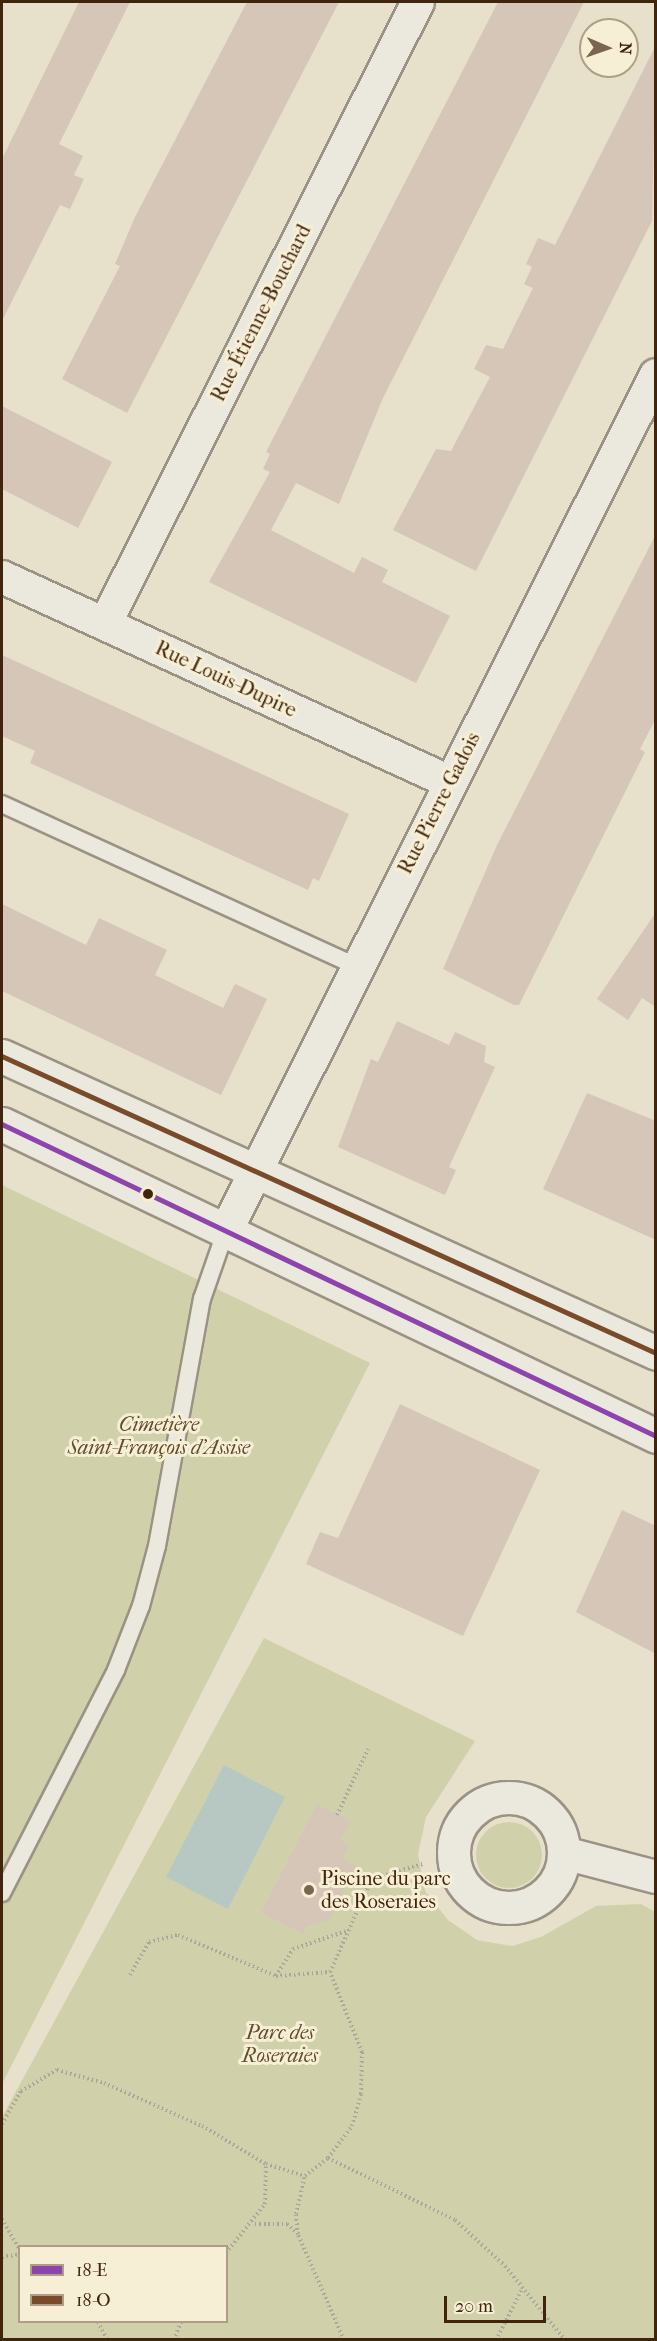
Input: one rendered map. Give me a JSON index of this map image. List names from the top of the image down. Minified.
{"streets":{"street":["Rue Étienne-Bouchard","Rue Louis-Dupire","Rue Pierre Gadois"]},"crossings":[["Rue Étienne-Bouchard","Rue Louis-Dupire"],["Rue Louis-Dupire","Rue Pierre Gadois"]],"parks":["Cimetière Saint-François d'Assise","Parc des Roseraies"],"places":["Piscine du parc des Roseraies"],"lines":["transit line 18-O","transit line 18-E"],"legend":["18-E","18-O"],"scale_bar":"20 m","north":"right"}
